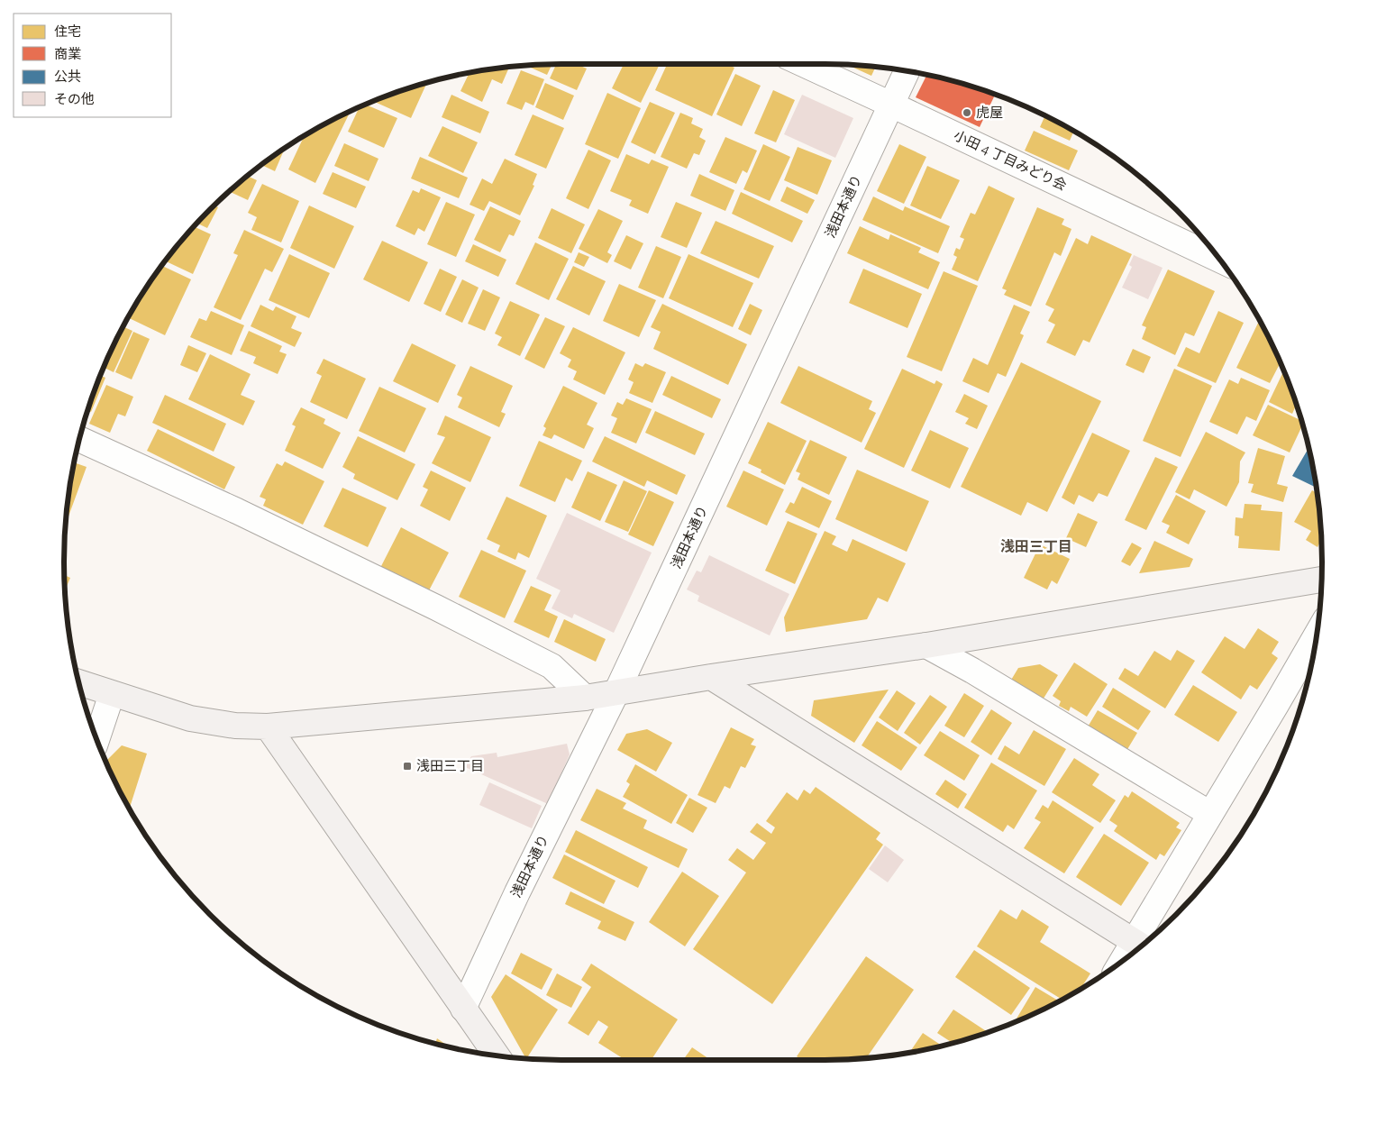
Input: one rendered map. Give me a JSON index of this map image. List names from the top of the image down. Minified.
{"streets":{"street":["小田 4 丁目みどり会","浅田本通り"]},"crossings":[["小田 4 丁目みどり会","浅田本通り"]],"districts":["浅田三丁目"],"places":{"other":["虎屋"],"transit":["浅田三丁目"]},"legend":["住宅","商業","公共","その他"]}
